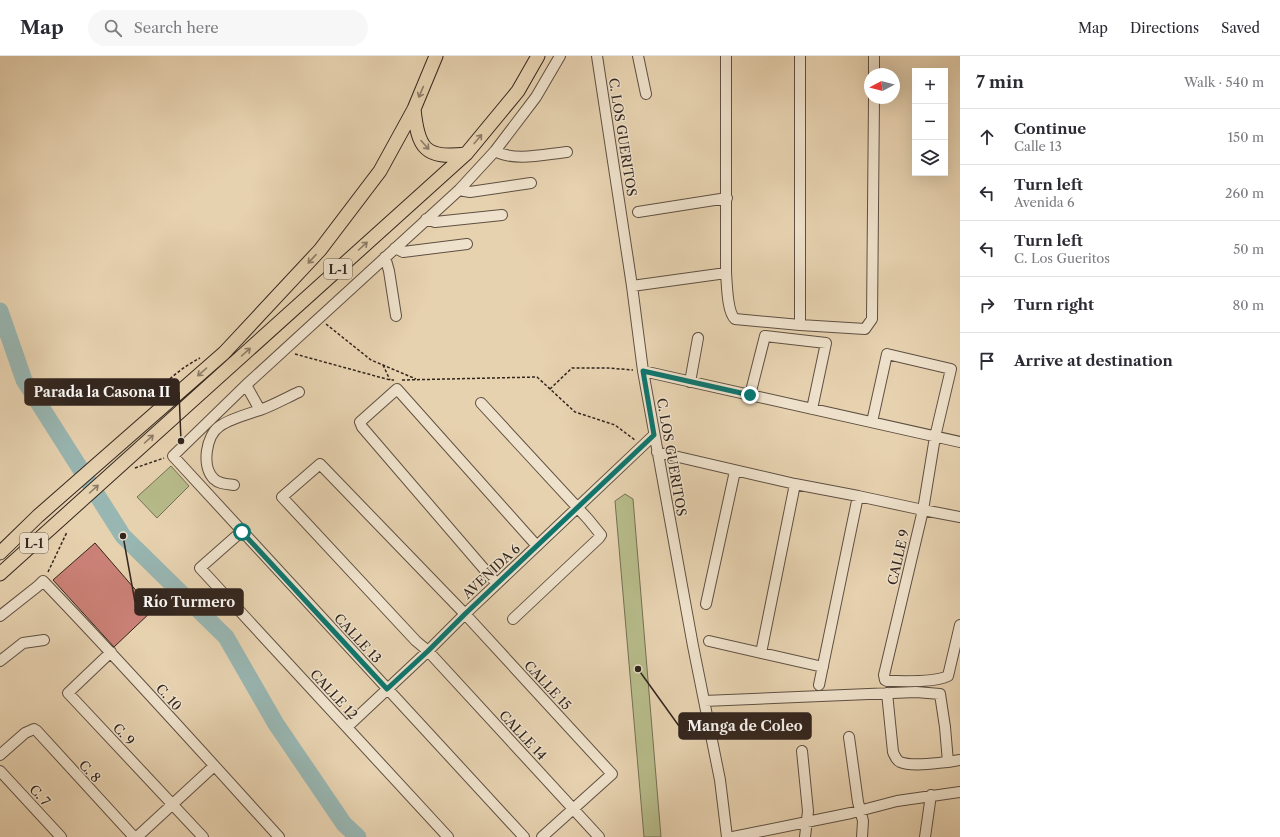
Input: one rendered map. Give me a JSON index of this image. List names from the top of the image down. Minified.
{"streets":{"main road":["L-1"],"street":["C. LOS GUERITOS","CALLE 9","AVENIDA 6","CALLE 13","CALLE 15","CALLE 12","C. 10","C. 9","CALLE 14","C. 8","C. 7"]},"crossings":[["C. LOS GUERITOS","AVENIDA 6"],["AVENIDA 6","CALLE 13"],["AVENIDA 6","CALLE 15"],["AVENIDA 6","CALLE 12"],["AVENIDA 6","CALLE 14"],["CALLE 13","CALLE 12"],["CALLE 15","CALLE 14"],["C. 10","C. 9"]],"places":["Parada la Casona II","Río Turmero","Manga de Coleo"],"north":"left","page":{"header":"Map","search":"Search here","nav":["Map","Directions","Saved"],"heading":["7 min","Walk · 540 m"],"map_buttons":["+","−"],"list":[["Continue","Calle 13","150 m"],["Turn left","Avenida 6","260 m"],["Turn left","C. Los Gueritos","50 m"],["Turn right","80 m"],"Arrive at destination"]}}
